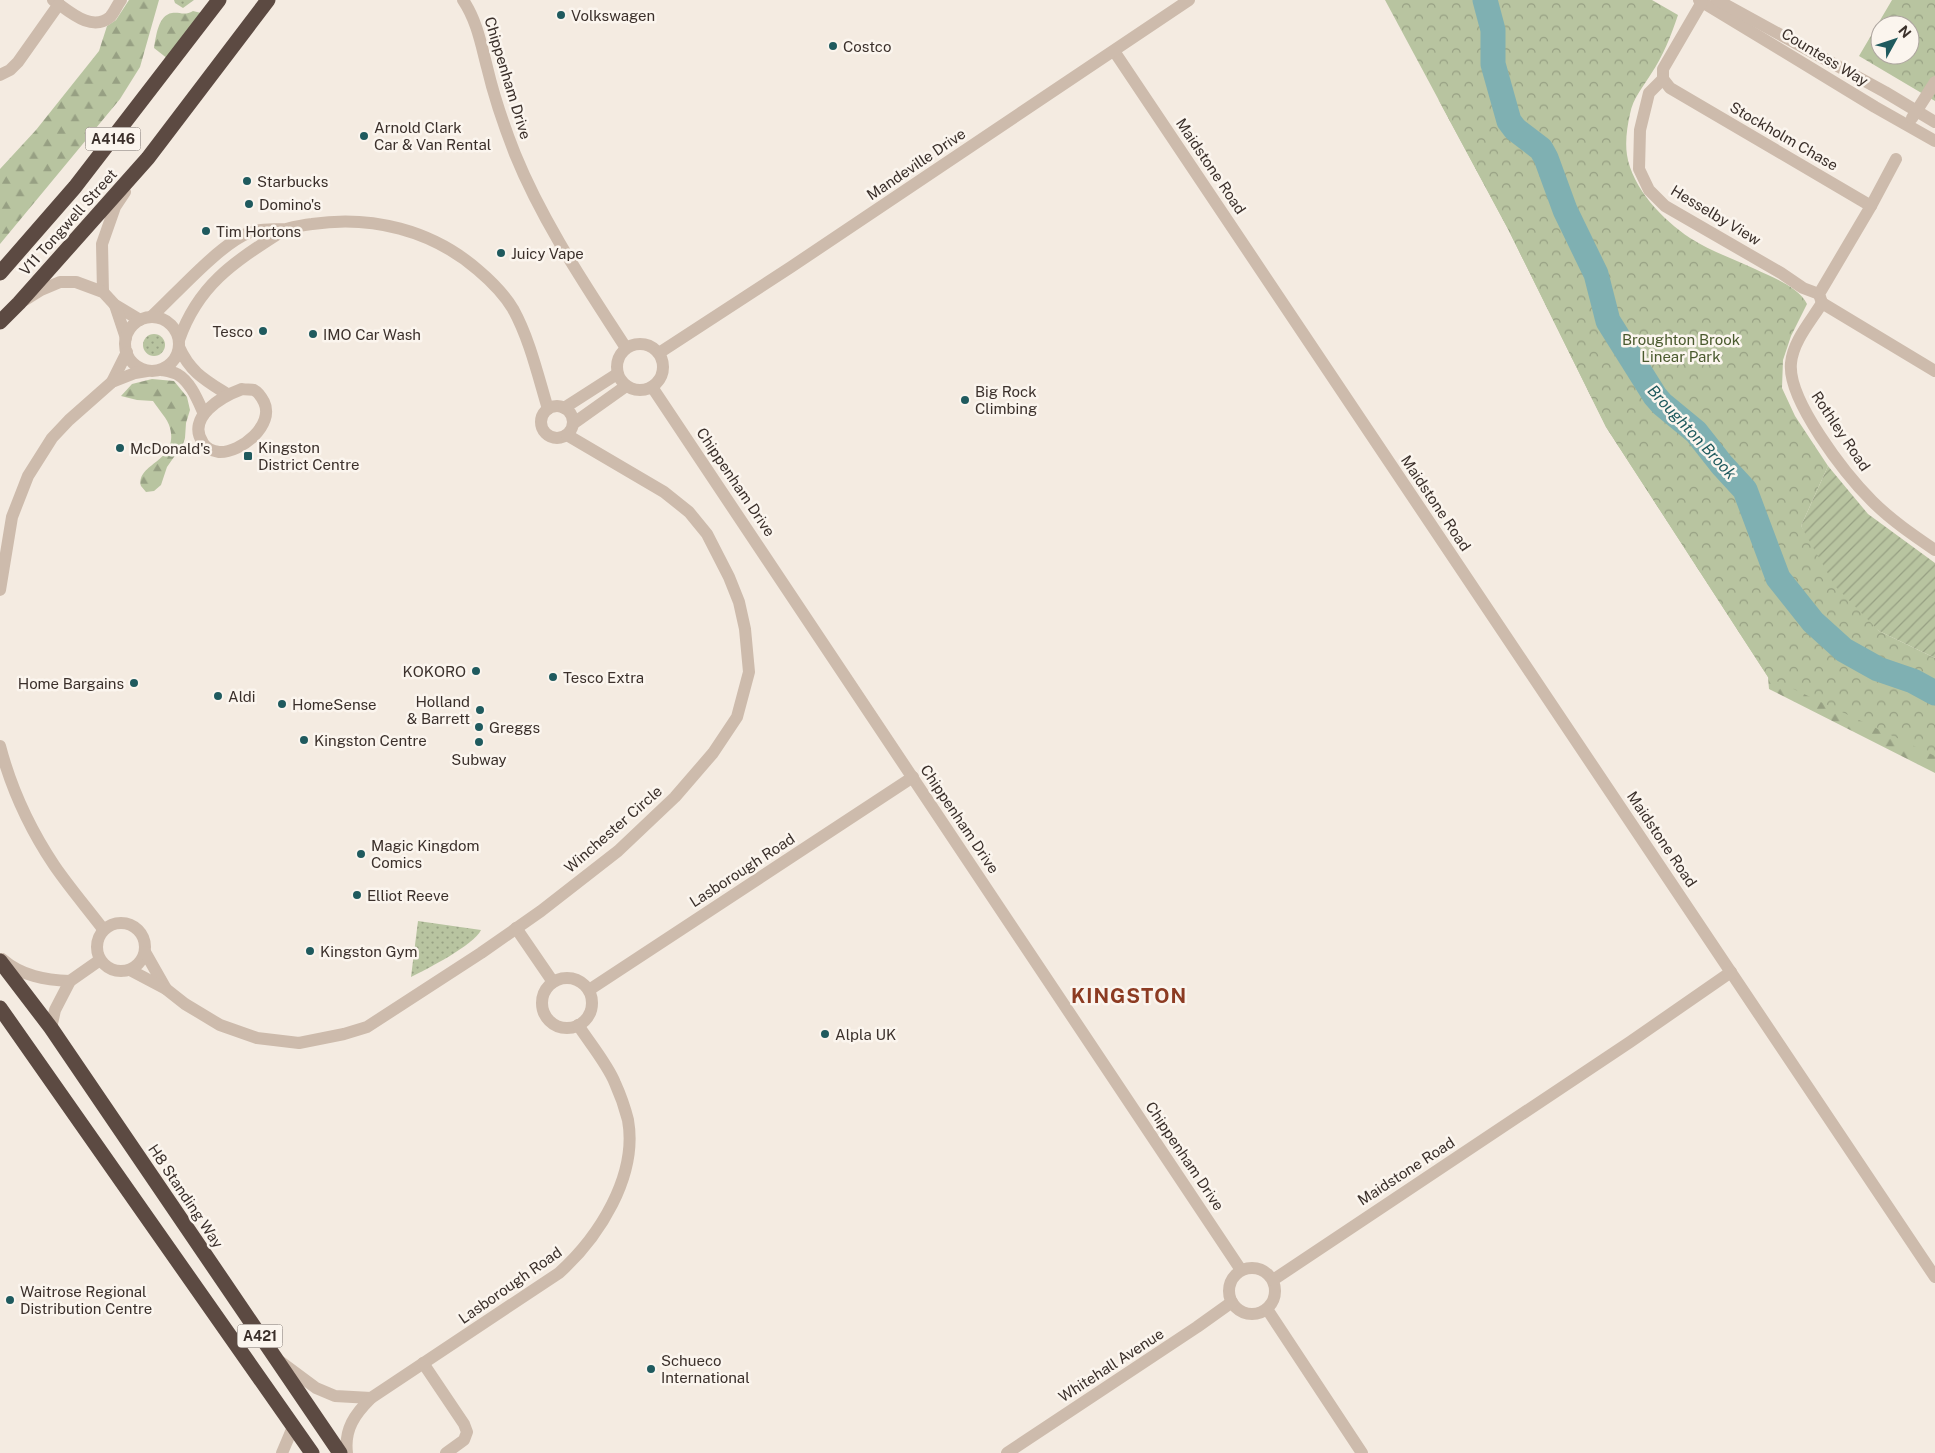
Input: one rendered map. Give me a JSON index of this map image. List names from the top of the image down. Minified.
{"streets":{"highway":["A4146","V11 Tongwell Street","H8 Standing Way","A421"],"street":["Countess Way","Chippenham Drive","Stockholm Chase","Mandeville Drive","Maidstone Road","Hesselby View","Rothley Road","Winchester Circle","Lasborough Road","Whitehall Avenue"]},"crossings":[["Chippenham Drive","Mandeville Drive"],["Chippenham Drive","Maidstone Road"],["Chippenham Drive","Lasborough Road"],["Chippenham Drive","Whitehall Avenue"],["Stockholm Chase","Hesselby View"],["Mandeville Drive","Maidstone Road"],["Maidstone Road","Whitehall Avenue"],["Hesselby View","Rothley Road"]],"districts":["KINGSTON"],"water":["Broughton Brook"],"parks":["Broughton Brook Linear Park"],"places":{"other":["Volkswagen","Costco","Arnold Clark Car & Van Rental","Starbucks","Domino's","Tim Hortons","Juicy Vape","Tesco","IMO Car Wash","Big Rock Climbing","McDonald's","KOKORO","Tesco Extra","Home Bargains","Aldi","HomeSense","Holland & Barrett","Greggs","Kingston Centre","Subway","Magic Kingdom Comics","Elliot Reeve","Kingston Gym","Alpla UK","Waitrose Regional Distribution Centre","Schueco International"],"transit":["Kingston District Centre"]},"north":"top right"}
